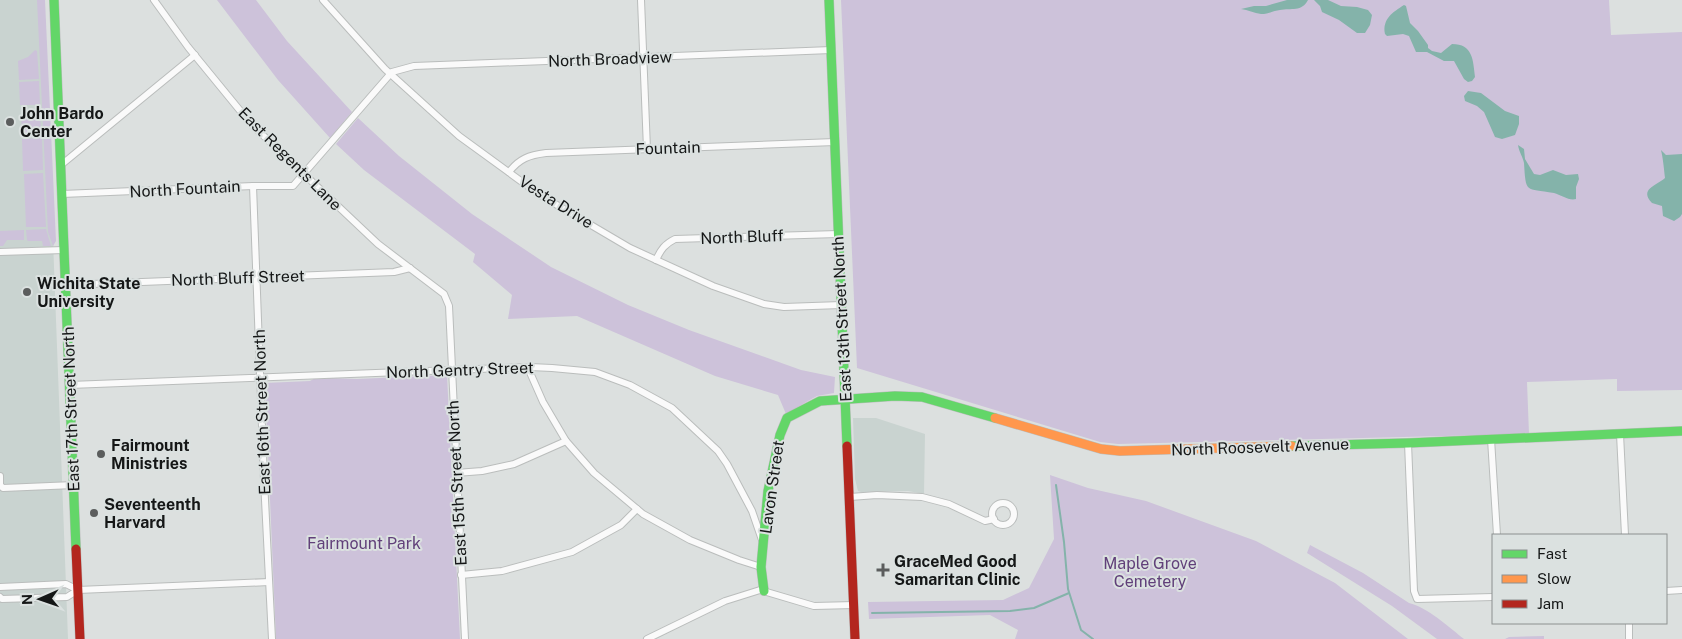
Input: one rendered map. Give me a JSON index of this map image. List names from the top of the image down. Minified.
{"streets":{"street":["North Broadview","Fountain","East Regents Lane","North Fountain","Vesta Drive","North Bluff","North Bluff Street","East 13th Street North","North Gentry Street","East 17th Street North","East 16th Street North","North Roosevelt Avenue","East 15th Street North","Lavon Street"]},"crossings":[["North Broadview","North Fountain"],["North Broadview","Vesta Drive"],["North Broadview","East 13th Street North"],["Fountain","Vesta Drive"],["Fountain","East 13th Street North"],["East Regents Lane","North Fountain"],["East Regents Lane","North Bluff Street"],["East Regents Lane","East 15th Street North"],["North Fountain","Vesta Drive"],["North Fountain","East 17th Street North"],["North Fountain","East 16th Street North"],["Vesta Drive","North Bluff"],["Vesta Drive","East 13th Street North"],["North Bluff","East 13th Street North"],["North Bluff Street","East 17th Street North"],["North Bluff Street","East 16th Street North"],["East 13th Street North","North Roosevelt Avenue"],["East 13th Street North","Lavon Street"],["North Gentry Street","East 17th Street North"],["North Gentry Street","East 16th Street North"],["North Gentry Street","East 15th Street North"],["North Gentry Street","Lavon Street"],["North Roosevelt Avenue","Lavon Street"]],"parks":["Fairmount Park","Maple Grove Cemetery"],"places":{"other":["John Bardo Center","Wichita State University","Fairmount Ministries","Seventeenth Harvard"],"health":["GraceMed Good Samaritan Clinic"]},"legend":["Fast","Slow","Jam"],"north":"left"}
